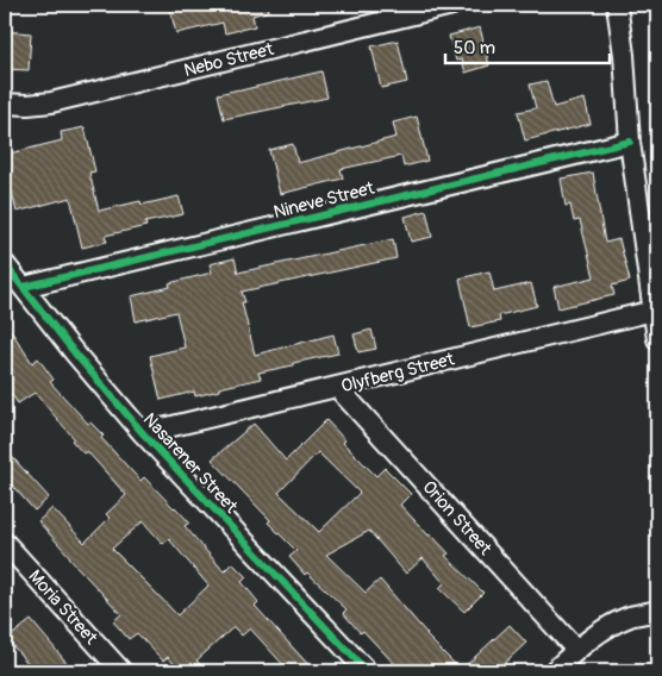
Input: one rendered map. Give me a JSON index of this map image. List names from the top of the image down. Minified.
{"streets":{"street":["Nebo Street","Nineve Street","Olyfberg Street","Nasarener Street","Orion Street","Moria Street"]},"crossings":[["Nineve Street","Nasarener Street"],["Olyfberg Street","Nasarener Street"],["Olyfberg Street","Orion Street"]],"scale_bar":"50 m"}
